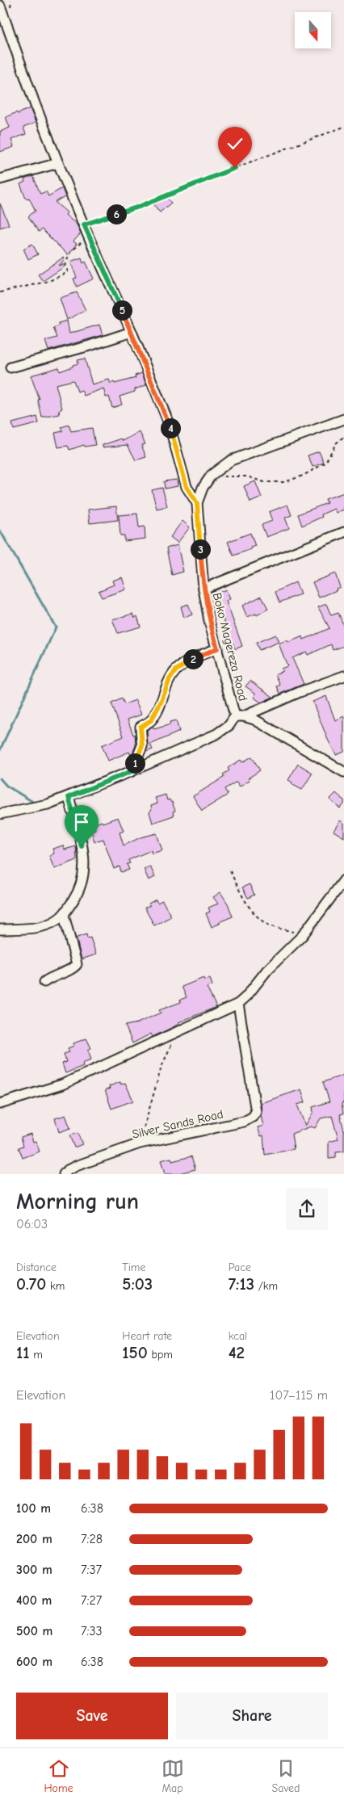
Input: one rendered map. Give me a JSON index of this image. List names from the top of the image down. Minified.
{"streets":{"street":["Boko Magereza Road","Silver Sands Road"]},"north":"bottom","page":{"pins":["6","5","4","3","2","1"],"heading":["Morning run","06:03"],"stats":[["Distance","0.70 km"],["Time","5:03"],["Pace","7:13 /km"],["Elevation","11 m"],["Heart rate","150 bpm"],["kcal","42"]],"chart":["Elevation","107–115 m"],"list":[{"name":"100 m","note":"6:38"},{"name":"200 m","note":"7:28"},{"name":"300 m","note":"7:37"},{"name":"400 m","note":"7:27"},{"name":"500 m","note":"7:33"},{"name":"600 m","note":"6:38"}],"buttons":["Save","Share"],"tabs":["Home","Map","Saved"]}}
